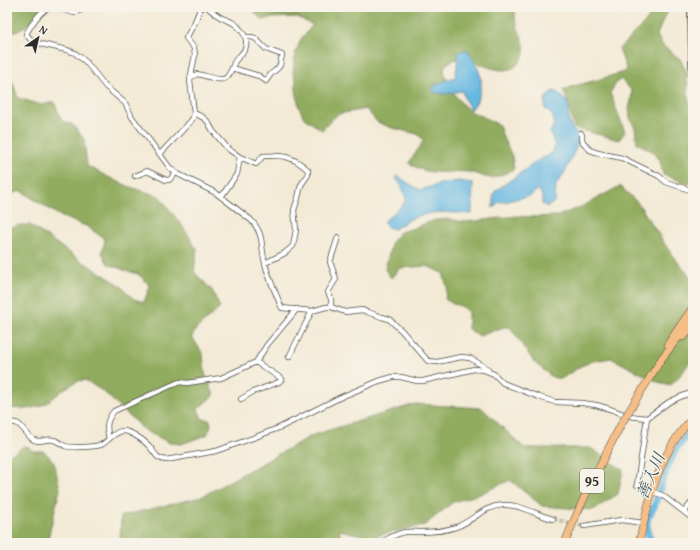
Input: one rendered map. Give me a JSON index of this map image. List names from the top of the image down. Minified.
{"streets":{"main road":["95"]},"water":["善入川"],"north":"top right"}
